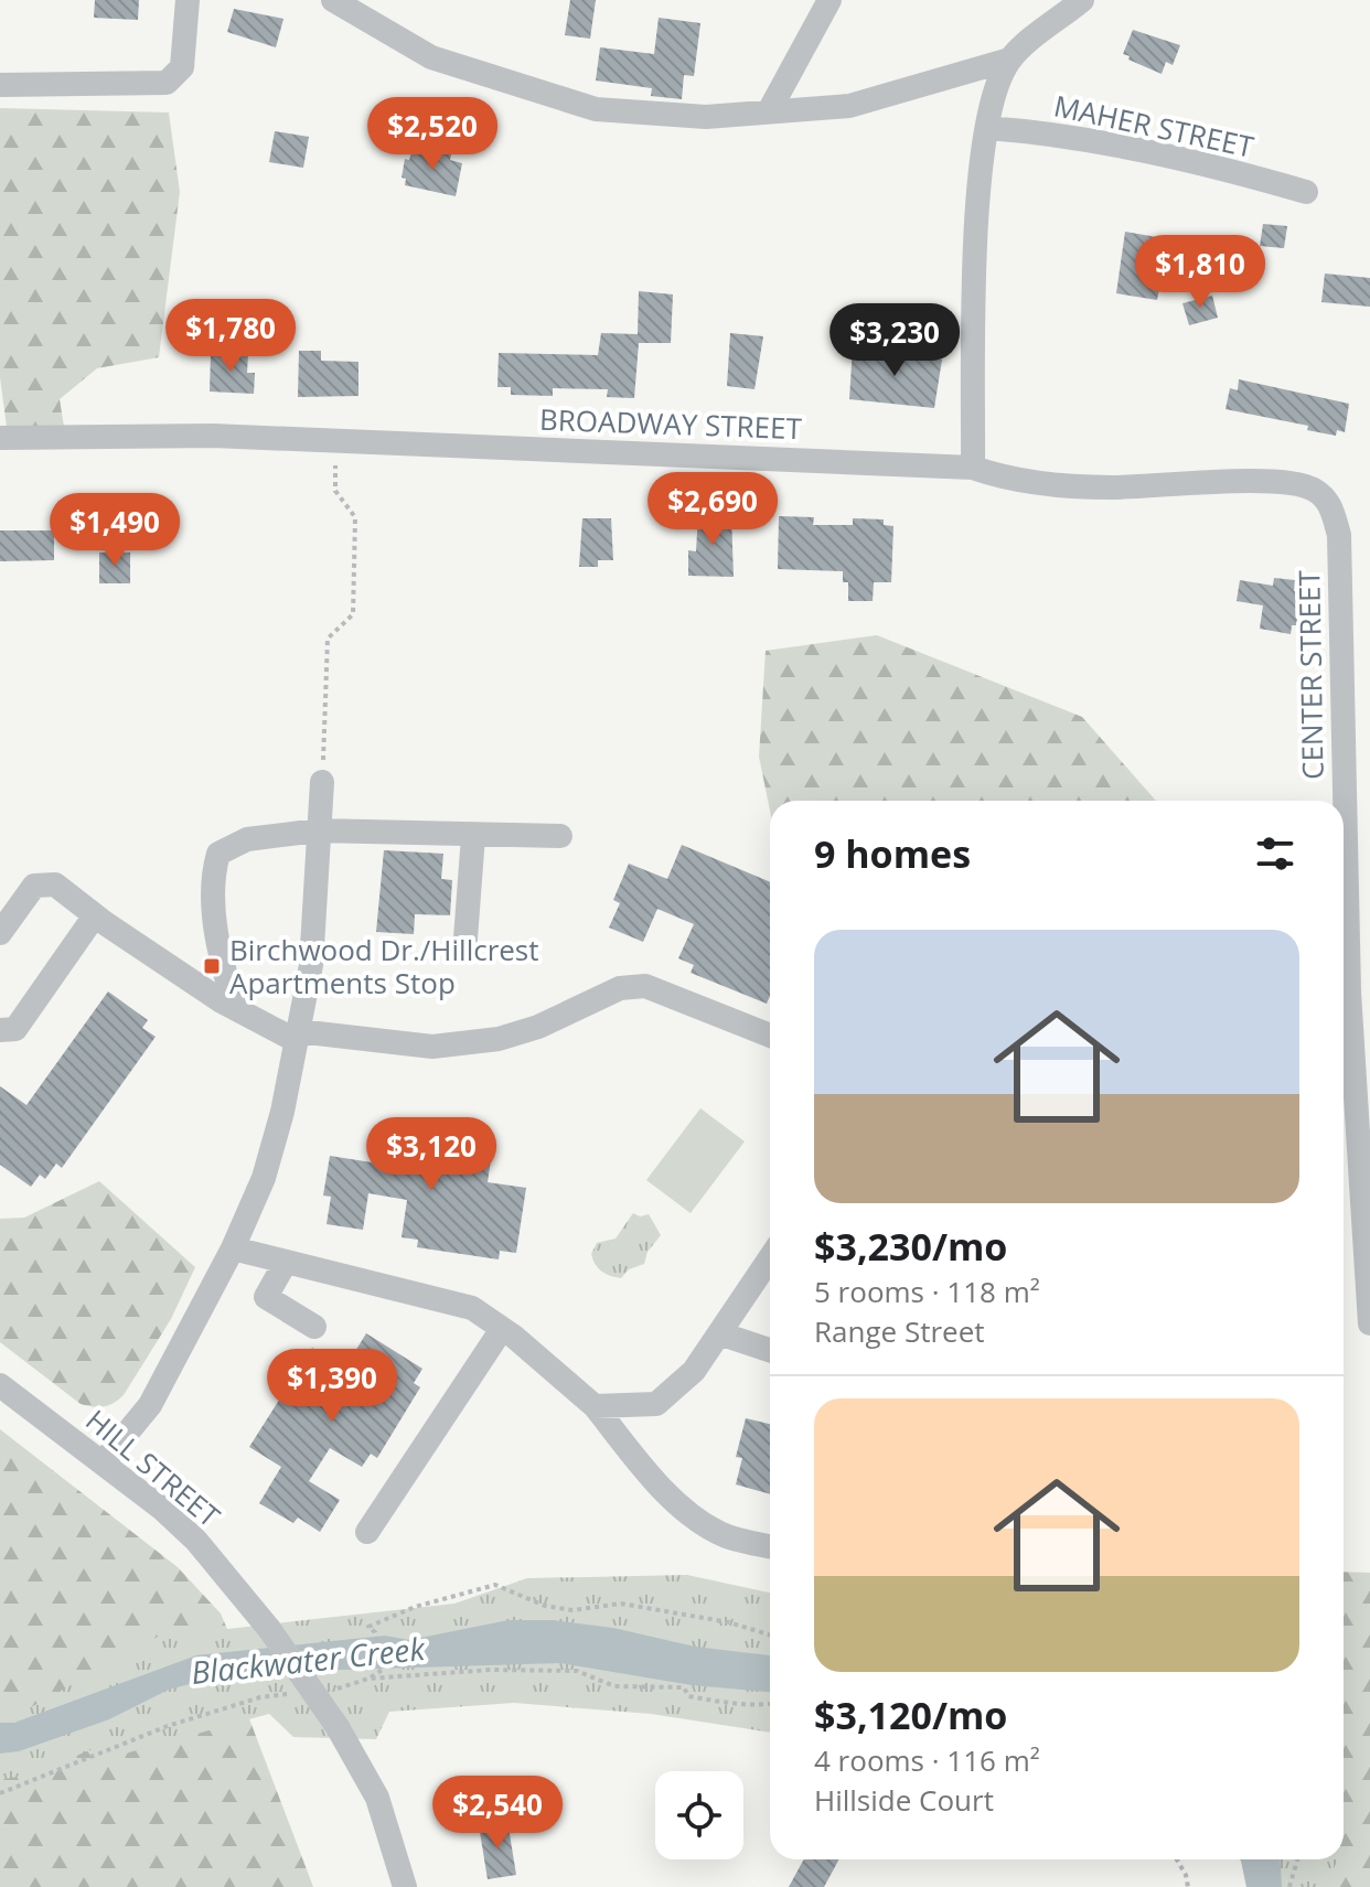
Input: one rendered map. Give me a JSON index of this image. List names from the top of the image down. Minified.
{"streets":{"street":["MAHER STREET","BROADWAY STREET","CENTER STREET","HILL STREET"]},"crossings":[["BROADWAY STREET","CENTER STREET"]],"water":["Blackwater Creek"],"places":{"transit":["Birchwood Dr./Hillcrest Apartments Stop"]},"page":{"price":["$2,520","$1,810","$1,780","$3,230","$2,690","$1,490","$3,120","$1,390","$2,540"],"heading":"9 homes","list":[{"name":"$3,230/mo","note":"5 rooms · 118 m² · Range Street"},{"name":"$3,120/mo","note":"4 rooms · 116 m² · Hillside Court"}]}}
